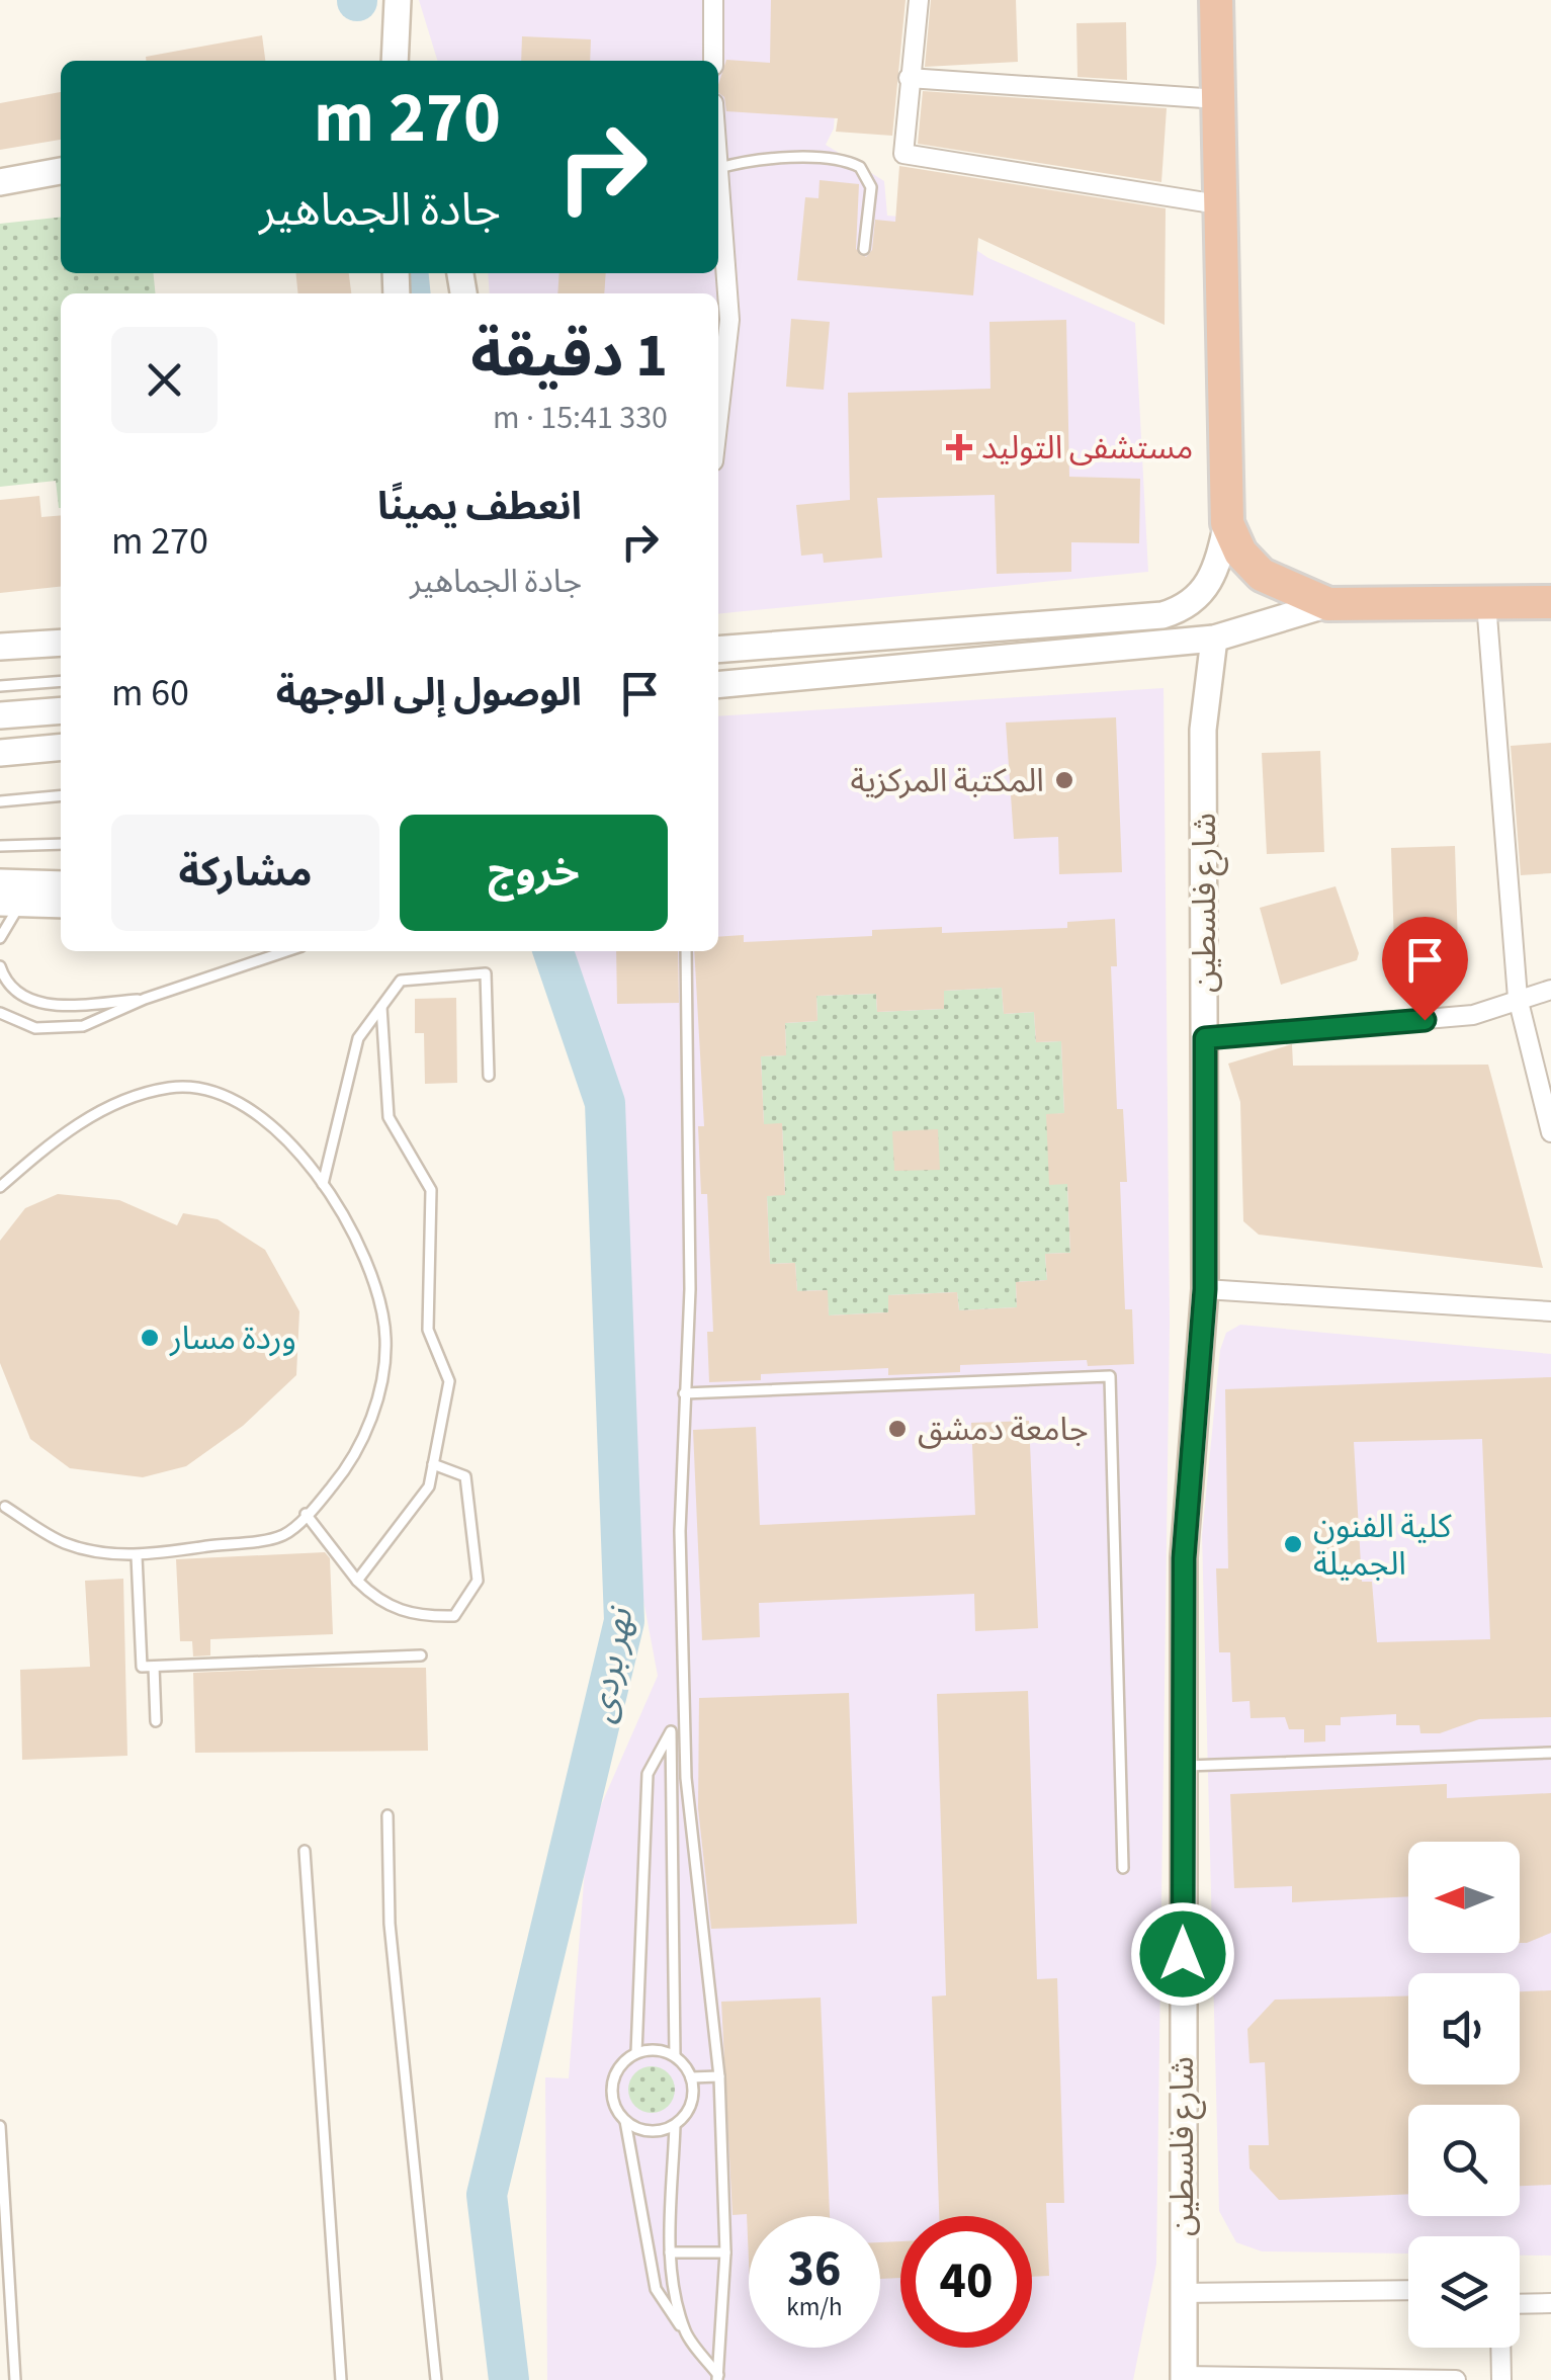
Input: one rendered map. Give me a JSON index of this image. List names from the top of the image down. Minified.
{"streets":{"street":["شارع فلسطين"]},"water":["نهر بردى"],"places":{"health":["مستشفى التوليد"],"other":["المكتبة المركزية","وردة مسار","جامعة دمشق","كلية الفنون الجميلة"]},"north":"left","page":{"turn":["270 m","جادة الجماهير"],"heading":["1 دقيقة","330 m · 15:41"],"list":[{"name":"انعطف يمينًا","note":"جادة الجماهير","value":"270 m"},{"name":"الوصول إلى الوجهة","value":"60 m"}],"buttons":["خروج","مشاركة"],"speed":"36 km/h","limit":"40"}}
